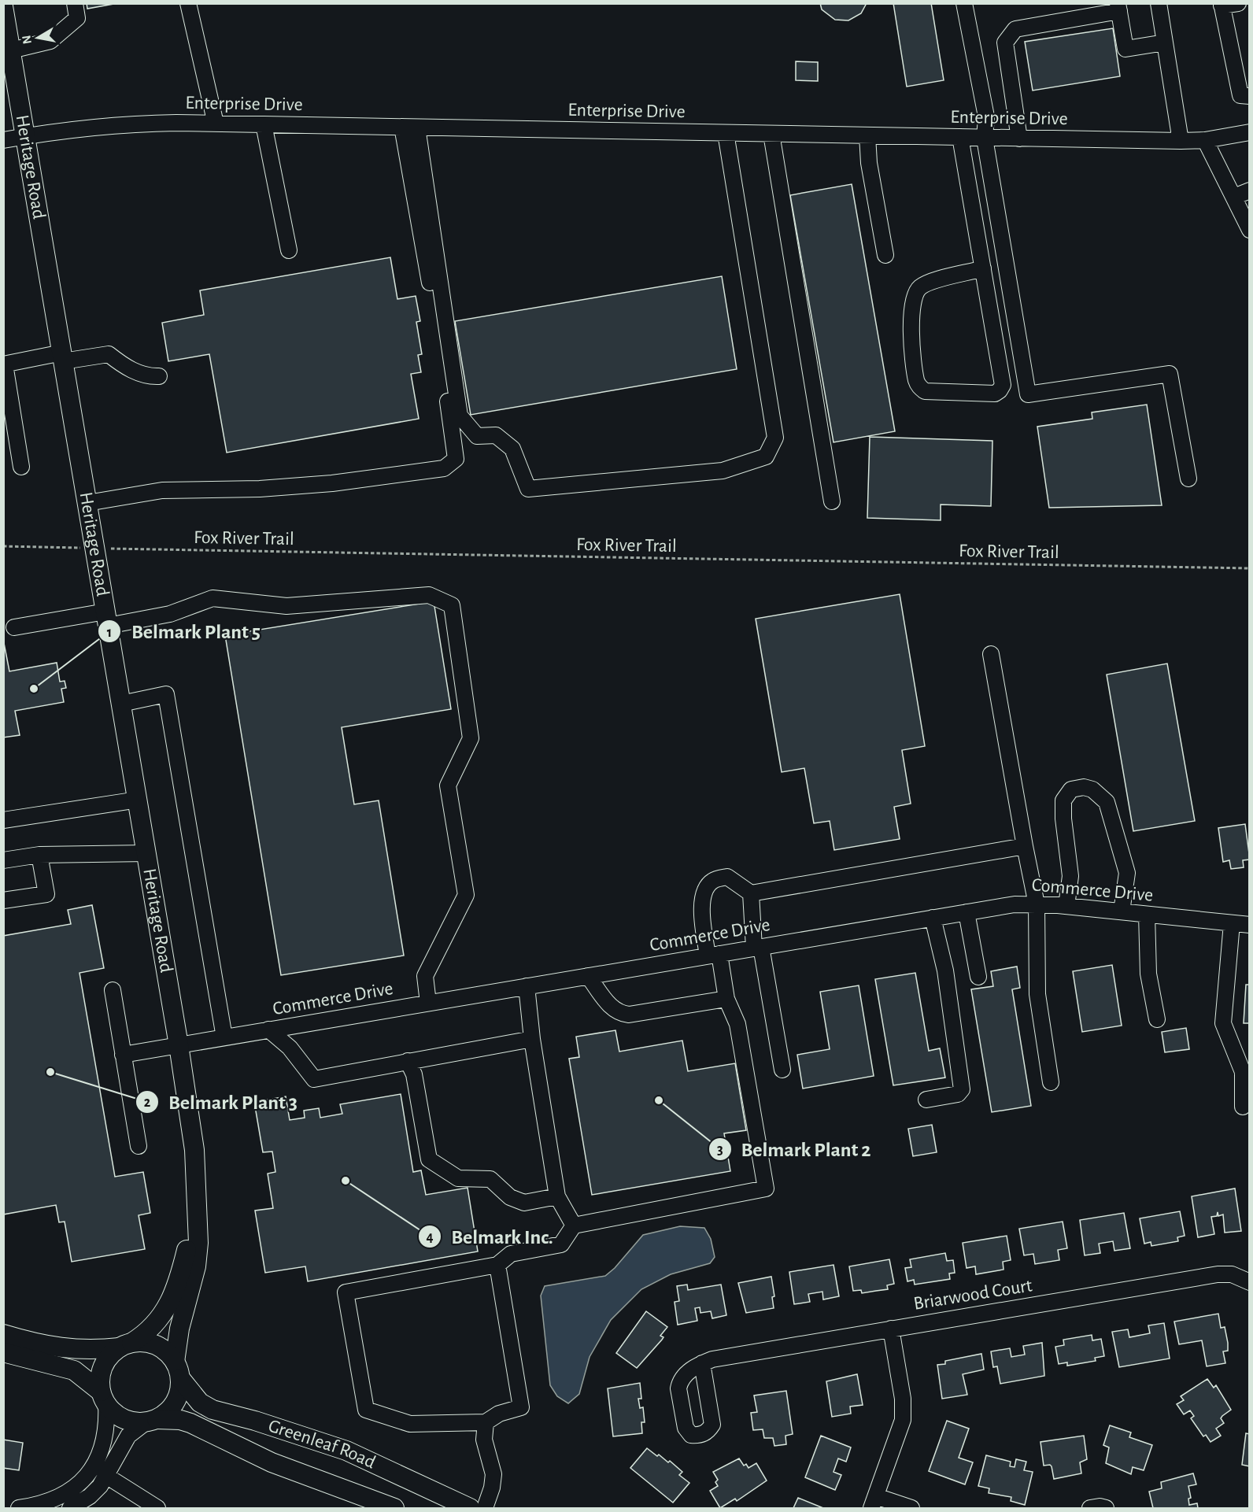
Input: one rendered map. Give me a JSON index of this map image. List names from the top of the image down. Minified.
{"streets":{"main road":["Heritage Road","Greenleaf Road"],"street":["Enterprise Drive","Commerce Drive","Briarwood Court"],"path":["Fox River Trail"]},"crossings":[["Enterprise Drive","Heritage Road"],["Heritage Road","Fox River Trail"],["Heritage Road","Commerce Drive"],["Heritage Road","Greenleaf Road"]],"places":["Belmark Plant 5","Belmark Plant 3","Belmark Plant 2","Belmark Inc."],"north":"left"}
